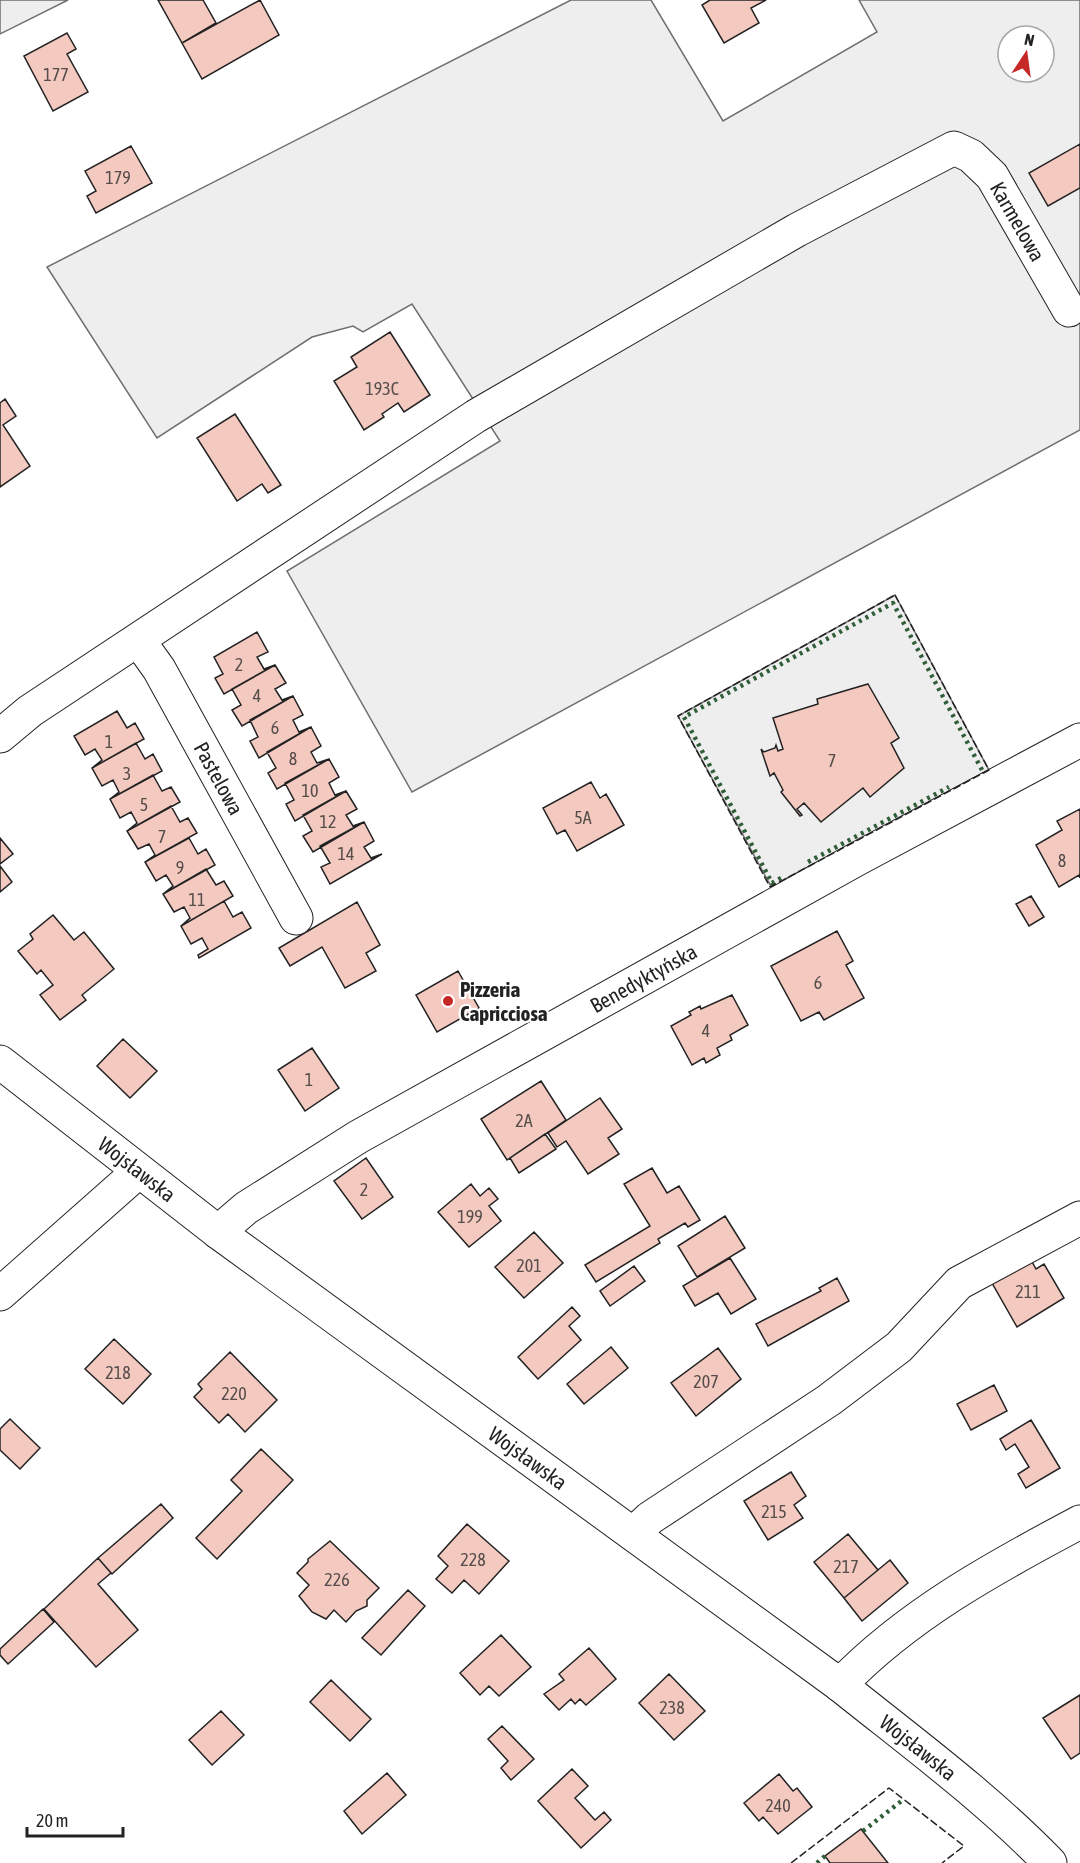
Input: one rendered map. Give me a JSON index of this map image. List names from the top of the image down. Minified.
{"streets":{"street":["Karmelowa","Pastelowa","Benedyktyńska","Wojsławska"]},"crossings":[["Karmelowa","Pastelowa"],["Benedyktyńska","Wojsławska"]],"places":["Pizzeria Capricciosa"],"house_numbers":["177","179","193C","2","4","6","1","8","7","3","10","5","5A","12","7","14","8","9","11","6","4","1","2A","2","199","201","211","218","207","220","215","228","217","226","238","240"],"scale_bar":"20 m","north":"top"}
